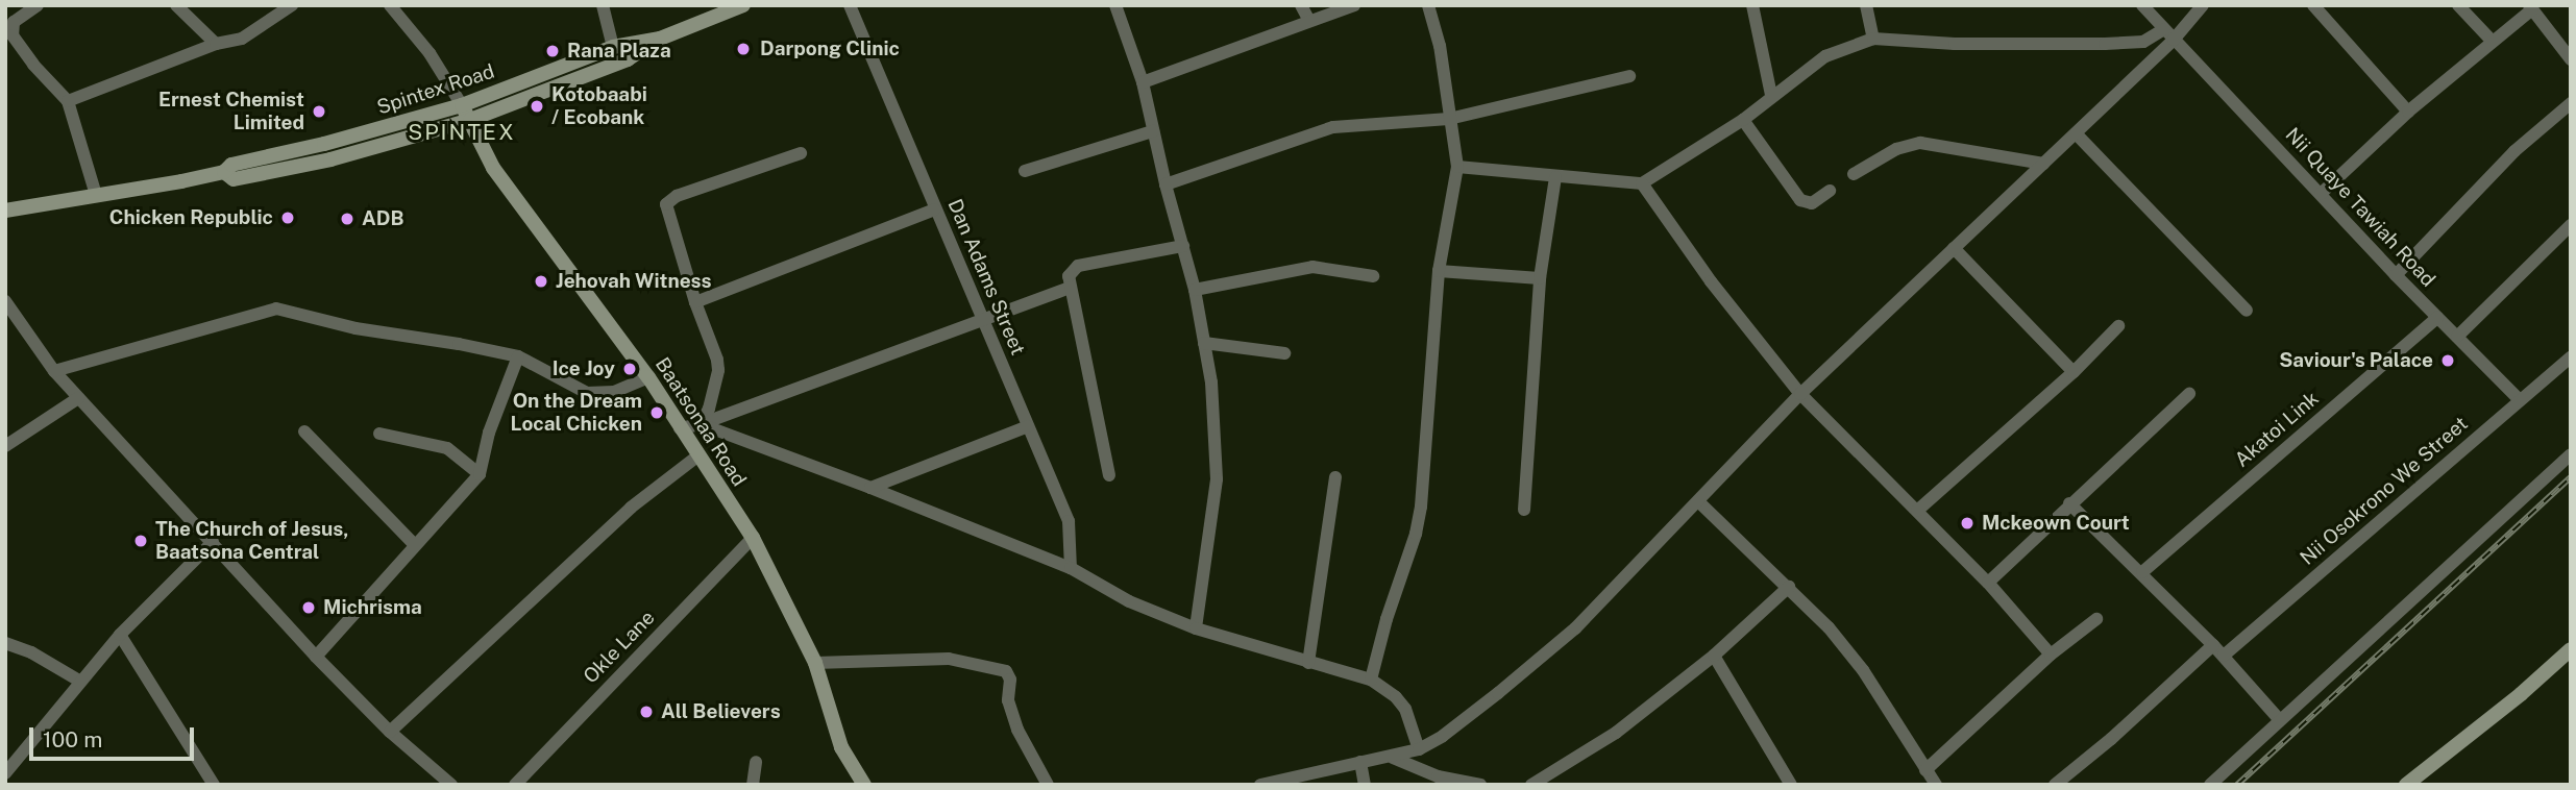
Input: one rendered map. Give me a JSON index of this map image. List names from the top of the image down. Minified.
{"streets":{"main road":["Spintex Road","Baatsonaa Road"],"street":["Nii Quaye Tawiah Road","Dan Adams Street","Akatoi Link","Nii Osokrono We Street","Okle Lane"]},"crossings":[["Spintex Road","Baatsonaa Road"],["Nii Quaye Tawiah Road","Akatoi Link"],["Nii Quaye Tawiah Road","Nii Osokrono We Street"],["Baatsonaa Road","Okle Lane"]],"districts":["SPINTEX"],"places":["Darpong Clinic","Rana Plaza","Kotobaabi / Ecobank","Ernest Chemist Limited","Chicken Republic","ADB","Jehovah Witness","Saviour's Palace","Ice Joy","On the Dream Local Chicken","Mckeown Court","The Church of Jesus, Baatsona Central","Michrisma","All Believers"],"scale_bar":"100 m"}
